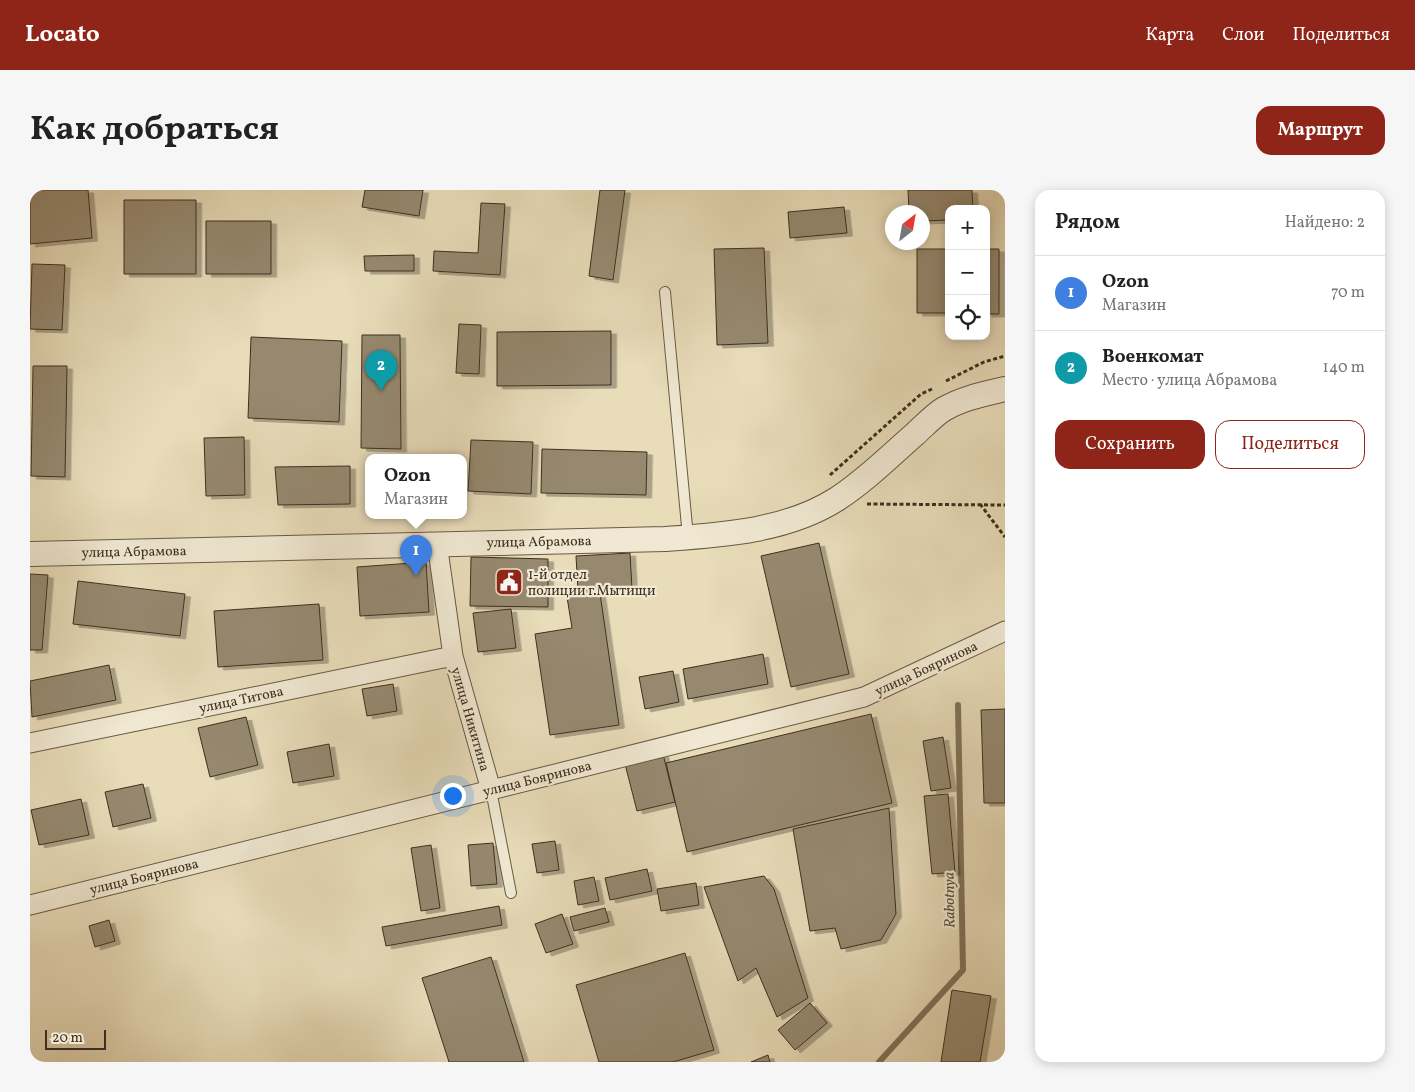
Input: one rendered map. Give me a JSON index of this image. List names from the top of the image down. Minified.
{"streets":{"street":["улица Абрамова","улица Бояринова","улица Титова","улица Никитина"]},"crossings":[["улица Абрамова","улица Никитина"],["улица Бояринова","улица Никитина"],["улица Титова","улица Никитина"]],"water":["Rabotnya"],"places":{"public building":["1-й отдел полиции г.Мытищи"]},"scale_bar":"20 m","north":"top right","page":{"header":"Locato","nav":["Карта","Слои","Поделиться"],"title":"Как добраться","buttons":["Маршрут",["Сохранить","Поделиться"]],"heading":["Рядом","Найдено: 2"],"map_buttons":["+","−"],"list":[{"mark":"1","name":"Ozon","note":"Магазин","value":"70 m"},{"mark":"2","name":"Военкомат","note":"Место · улица Абрамова","value":"140 m"}],"pins":["2","1"],"popup":["Ozon","Магазин"],"scale":"20 m"}}
